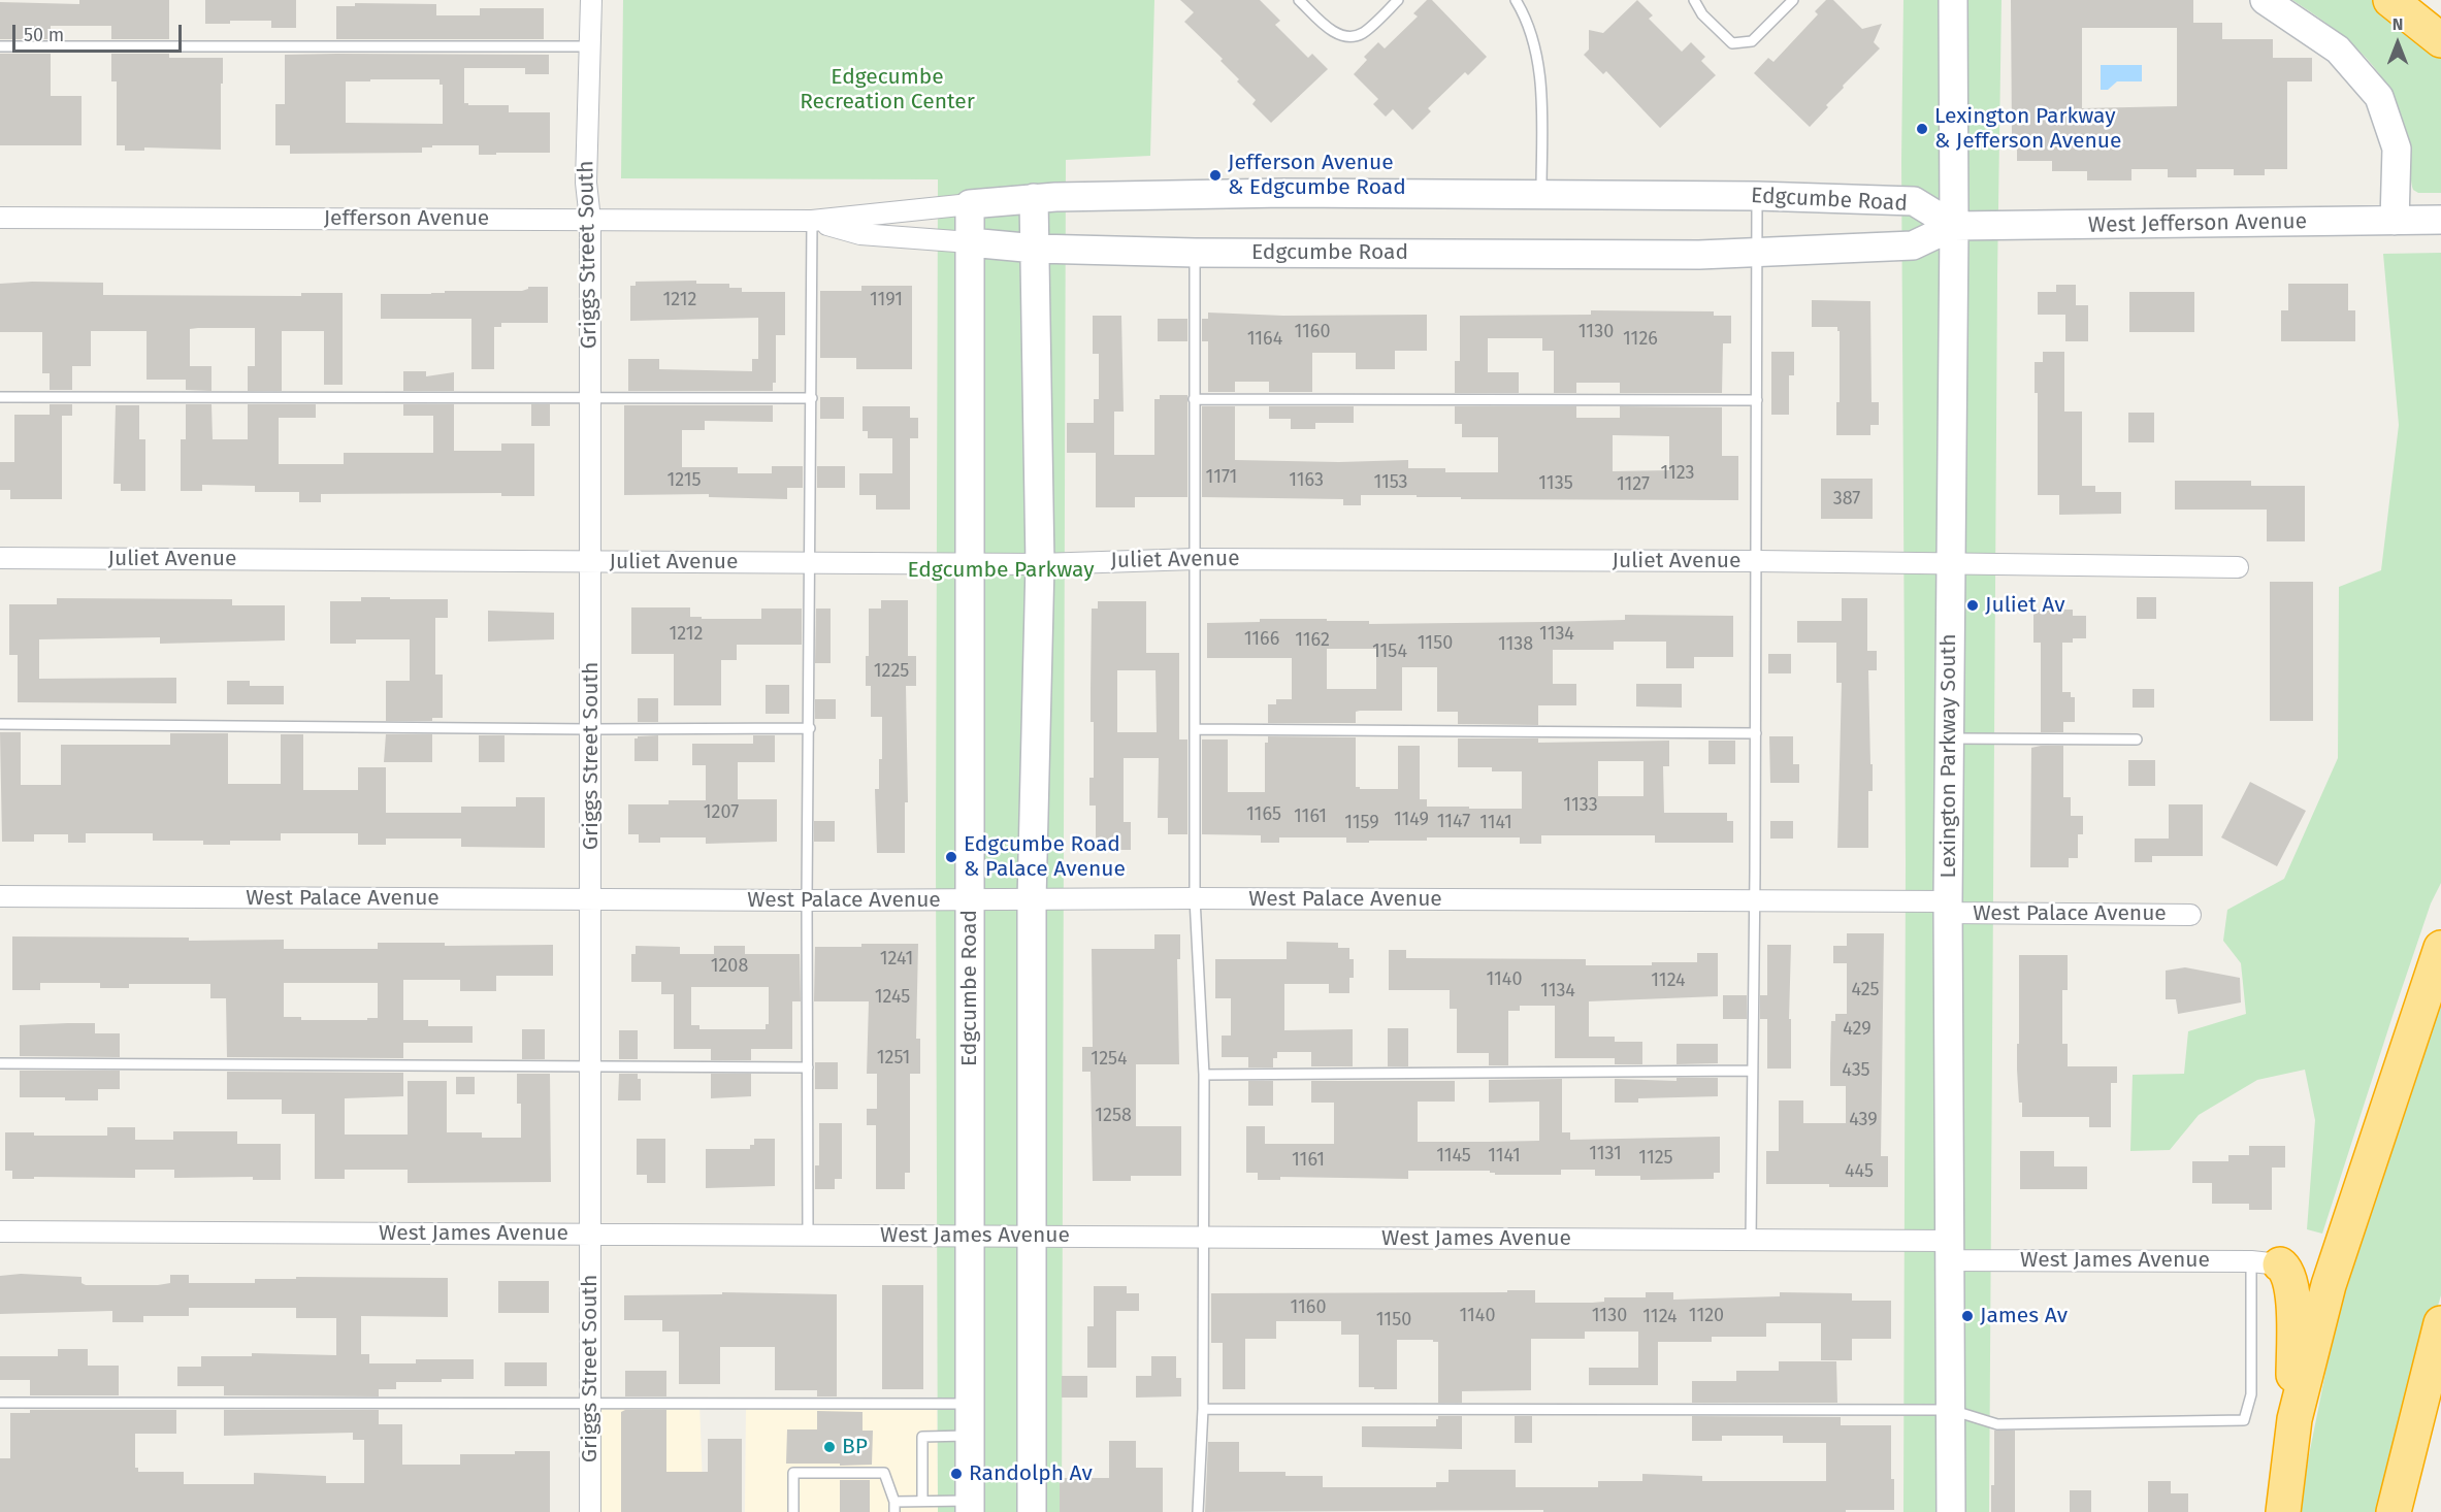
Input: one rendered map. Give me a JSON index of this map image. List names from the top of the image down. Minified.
{"streets":{"street":["Edgcumbe Road","Jefferson Avenue","West Jefferson Avenue","Griggs Street South","Juliet Avenue","Lexington Parkway South","West Palace Avenue","West James Avenue"]},"crossings":[["Edgcumbe Road","Jefferson Avenue"],["Edgcumbe Road","West Jefferson Avenue"],["Edgcumbe Road","Juliet Avenue"],["Edgcumbe Road","Lexington Parkway South"],["Edgcumbe Road","West Palace Avenue"],["Edgcumbe Road","West James Avenue"],["Jefferson Avenue","Griggs Street South"],["West Jefferson Avenue","Lexington Parkway South"],["Griggs Street South","Juliet Avenue"],["Griggs Street South","West Palace Avenue"],["Griggs Street South","West James Avenue"],["Juliet Avenue","Lexington Parkway South"],["Lexington Parkway South","West Palace Avenue"],["Lexington Parkway South","West James Avenue"]],"parks":["Edgecumbe Recreation Center","Edgcumbe Parkway"],"places":["Lexington Parkway & Jefferson Avenue","Jefferson Avenue & Edgcumbe Road","Juliet Av","Edgcumbe Road & Palace Avenue","James Av","BP","Randolph Av"],"house_numbers":["1212","1191","1160","1130","1164","1126","1123","1171","1215","1163","1153","1135","1127","387","1212","1134","1166","1162","1150","1138","1154","1225","1133","1207","1165","1161","1149","1147","1159","1141","1241","1208","1140","1124","425","1134","1245","429","1251","1254","435","1258","439","1131","1145","1141","1125","1161","445","1160","1140","1130","1120","1124","1150"],"scale_bar":"50 m","north":"top"}
